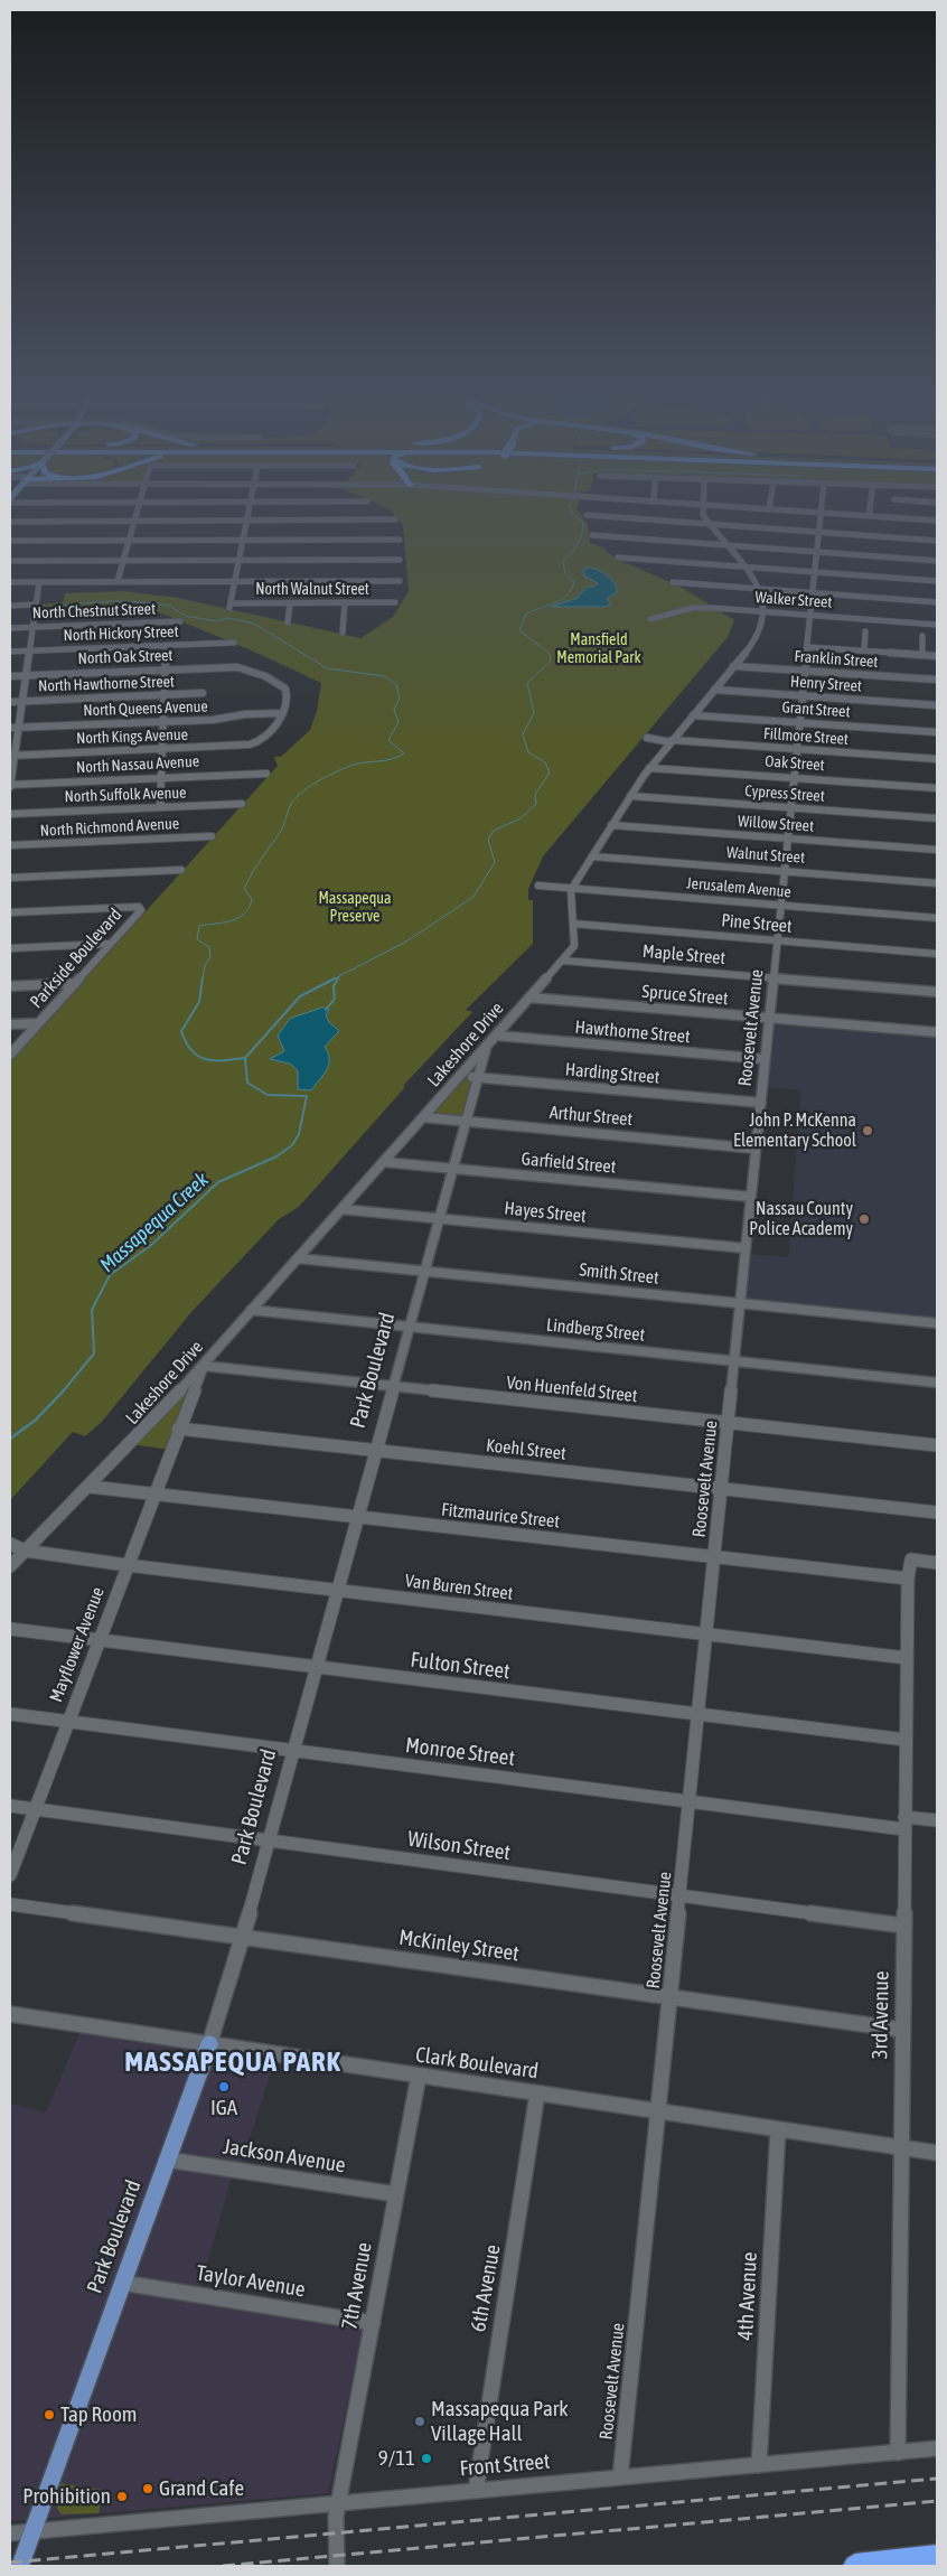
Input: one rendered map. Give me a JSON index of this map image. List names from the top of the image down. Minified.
{"streets":{"main road":["Park Boulevard"],"street":["North Walnut Street","Walker Street","North Chestnut Street","North Hickory Street","North Oak Street","Franklin Street","North Hawthorne Street","Henry Street","North Queens Avenue","Grant Street","North Kings Avenue","Fillmore Street","Oak Street","North Nassau Avenue","Cypress Street","North Suffolk Avenue","Willow Street","North Richmond Avenue","Walnut Street","Jerusalem Avenue","Pine Street","Maple Street","Parkside Boulevard","Spruce Street","Roosevelt Avenue","Hawthorne Street","Lakeshore Drive","Harding Street","Arthur Street","Garfield Street","Hayes Street","Smith Street","Lindberg Street","Von Huenfeld Street","Koehl Street","Fitzmaurice Street","Van Buren Street","Mayflower Avenue","Fulton Street","Monroe Street","Wilson Street","McKinley Street","3rd Avenue","Clark Boulevard","Jackson Avenue","Taylor Avenue","7th Avenue","6th Avenue","4th Avenue","Front Street"]},"crossings":[["Walker Street","Roosevelt Avenue"],["North Oak Street","North Queens Avenue"],["North Oak Street","North Kings Avenue"],["Franklin Street","Roosevelt Avenue"],["Henry Street","Roosevelt Avenue"],["North Queens Avenue","North Kings Avenue"],["Grant Street","Roosevelt Avenue"],["Fillmore Street","Roosevelt Avenue"],["Oak Street","Roosevelt Avenue"],["Cypress Street","Roosevelt Avenue"],["Willow Street","Roosevelt Avenue"],["Walnut Street","Roosevelt Avenue"],["Jerusalem Avenue","Roosevelt Avenue"],["Jerusalem Avenue","Lakeshore Drive"],["Pine Street","Roosevelt Avenue"],["Pine Street","Lakeshore Drive"],["Maple Street","Roosevelt Avenue"],["Maple Street","Lakeshore Drive"],["Spruce Street","Roosevelt Avenue"],["Spruce Street","Lakeshore Drive"],["Roosevelt Avenue","Hawthorne Street"],["Roosevelt Avenue","Harding Street"],["Roosevelt Avenue","Arthur Street"],["Roosevelt Avenue","Garfield Street"],["Roosevelt Avenue","Hayes Street"],["Roosevelt Avenue","Smith Street"],["Roosevelt Avenue","Lindberg Street"],["Roosevelt Avenue","Von Huenfeld Street"],["Roosevelt Avenue","Koehl Street"],["Roosevelt Avenue","Fitzmaurice Street"],["Roosevelt Avenue","Van Buren Street"],["Roosevelt Avenue","Fulton Street"],["Roosevelt Avenue","Monroe Street"],["Roosevelt Avenue","Wilson Street"],["Roosevelt Avenue","McKinley Street"],["Roosevelt Avenue","Clark Boulevard"],["Roosevelt Avenue","Front Street"],["Hawthorne Street","Lakeshore Drive"],["Lakeshore Drive","Harding Street"],["Lakeshore Drive","Arthur Street"],["Lakeshore Drive","Garfield Street"],["Lakeshore Drive","Hayes Street"],["Lakeshore Drive","Smith Street"],["Lakeshore Drive","Lindberg Street"],["Lakeshore Drive","Park Boulevard"],["Lakeshore Drive","Von Huenfeld Street"],["Lakeshore Drive","Fitzmaurice Street"],["Lakeshore Drive","Van Buren Street"],["Harding Street","Park Boulevard"],["Arthur Street","Park Boulevard"],["Garfield Street","Park Boulevard"],["Hayes Street","Park Boulevard"],["Smith Street","Park Boulevard"],["Lindberg Street","Park Boulevard"],["Park Boulevard","Von Huenfeld Street"],["Park Boulevard","Koehl Street"],["Park Boulevard","Fitzmaurice Street"],["Park Boulevard","Van Buren Street"],["Park Boulevard","Fulton Street"],["Park Boulevard","Monroe Street"],["Park Boulevard","Wilson Street"],["Park Boulevard","McKinley Street"],["Park Boulevard","Clark Boulevard"],["Park Boulevard","Jackson Avenue"],["Park Boulevard","Taylor Avenue"],["Park Boulevard","Front Street"],["Koehl Street","Mayflower Avenue"],["Fitzmaurice Street","Mayflower Avenue"],["Fitzmaurice Street","3rd Avenue"],["Van Buren Street","Mayflower Avenue"],["Van Buren Street","3rd Avenue"],["Mayflower Avenue","Fulton Street"],["Mayflower Avenue","Monroe Street"],["Mayflower Avenue","Wilson Street"],["Fulton Street","3rd Avenue"],["Monroe Street","3rd Avenue"],["Wilson Street","3rd Avenue"],["McKinley Street","3rd Avenue"],["3rd Avenue","Clark Boulevard"],["3rd Avenue","Front Street"],["Clark Boulevard","7th Avenue"],["Clark Boulevard","6th Avenue"],["Clark Boulevard","4th Avenue"],["Jackson Avenue","7th Avenue"],["Taylor Avenue","7th Avenue"],["7th Avenue","Front Street"],["6th Avenue","Front Street"],["4th Avenue","Front Street"]],"districts":["MASSAPEQUA PARK"],"water":["Massapequa Creek"],"parks":["Mansfield Memorial Park","Massapequa Preserve"],"places":["John P. McKenna Elementary School","Nassau County Police Academy","IGA","Tap Room","Massapequa Park Village Hall","9/11","Grand Cafe","Prohibition"]}
